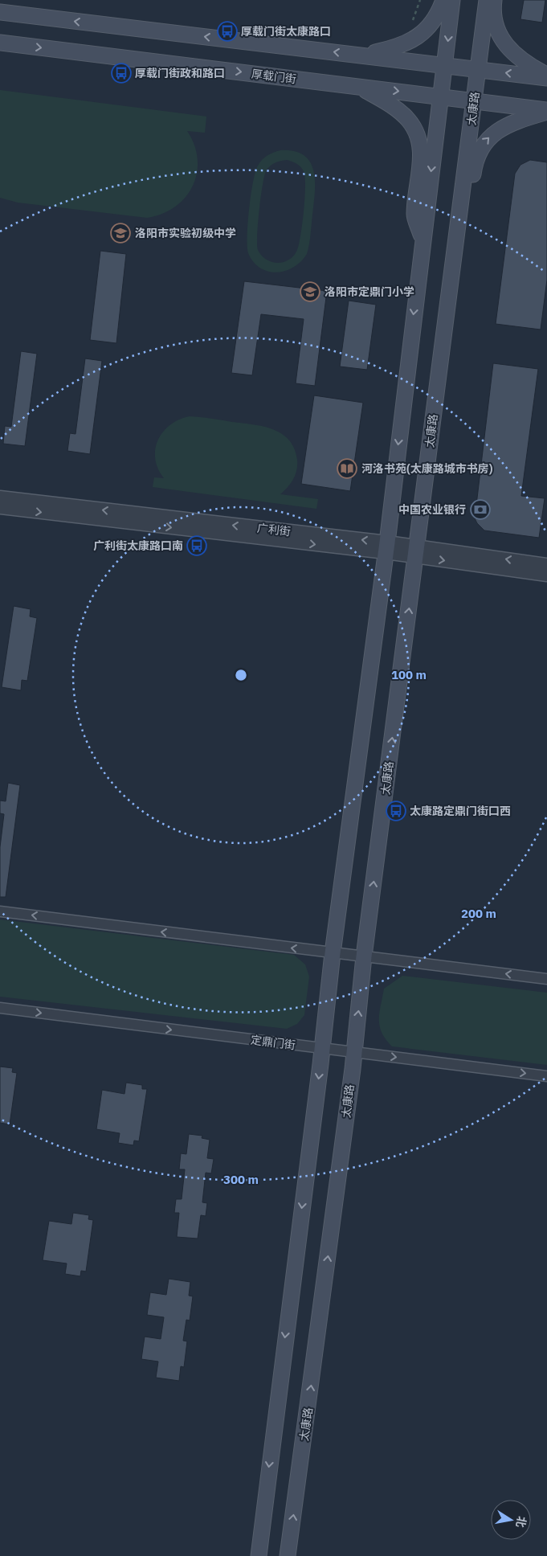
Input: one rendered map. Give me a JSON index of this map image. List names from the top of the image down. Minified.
{"streets":{"main road":["厚载门街","太康路"],"street":["广利街","定鼎门街"]},"crossings":[["厚载门街","太康路"],["太康路","广利街"],["太康路","定鼎门街"]],"one_way":["定鼎门街"],"places":{"bus stop":["厚载门街太康路口","厚载门街政和路口","广利街太康路口南","太康路定鼎门街口西"],"school or university":["洛阳市实验初级中学","洛阳市定鼎门小学"],"library":["河洛书苑(太康路城市书房)"],"bank":["中国农业银行"]},"north":"right","rings":["100 m","200 m","300 m"]}
